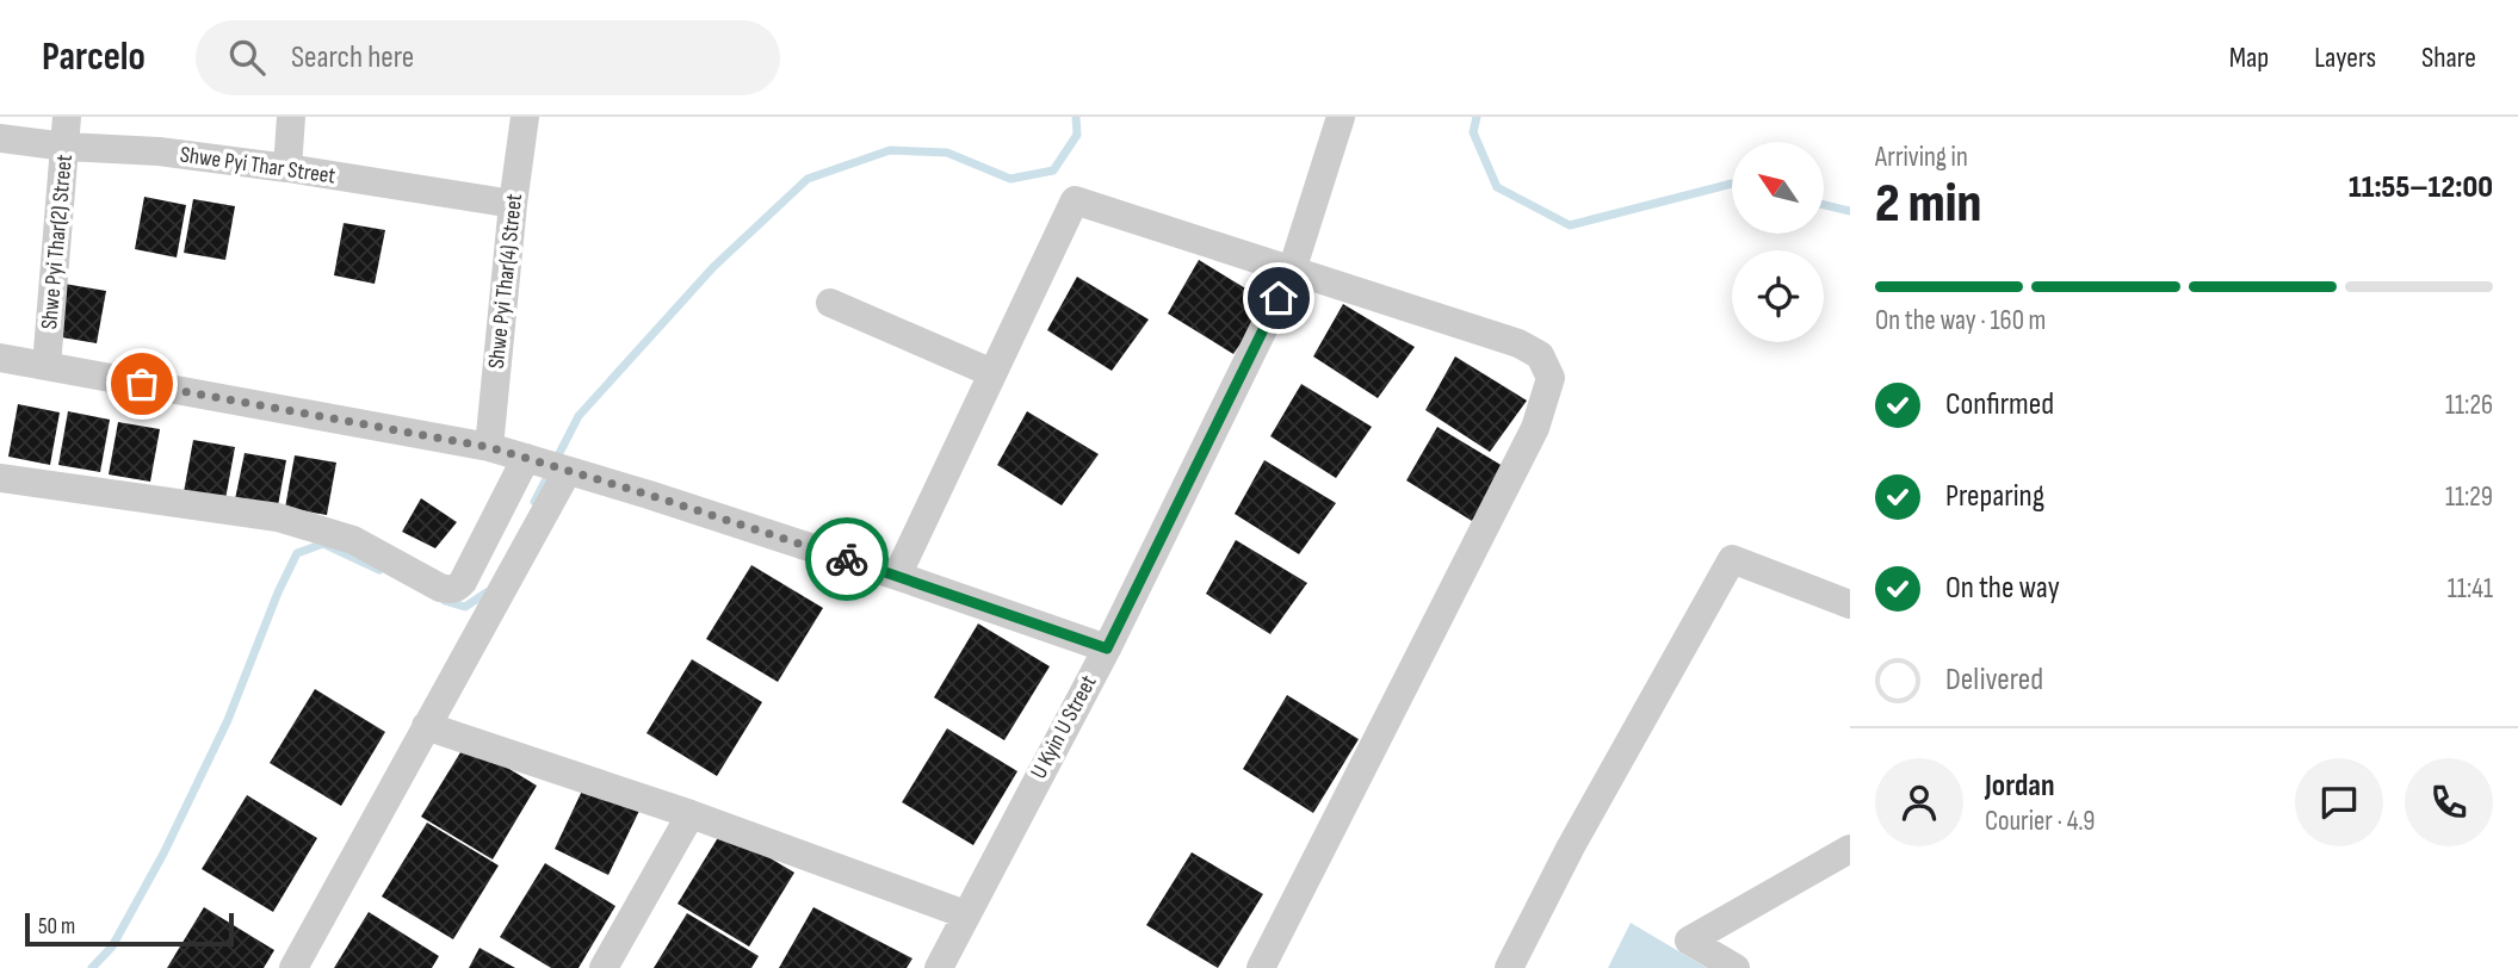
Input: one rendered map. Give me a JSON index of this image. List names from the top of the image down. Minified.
{"streets":{"street":["Shwe Pyi Thar Street","Shwe Pyi Thar(2) Street","Shwe Pyi Thar(4) Street","U Kyin U Street"]},"crossings":[["Shwe Pyi Thar Street","Shwe Pyi Thar(2) Street"],["Shwe Pyi Thar Street","Shwe Pyi Thar(4) Street"]],"scale_bar":"50 m","north":"top left","page":{"header":"Parcelo","search":"Search here","nav":["Map","Layers","Share"],"heading":["2 min","Arriving in","11:55–12:00"],"panel":["Jordan","Courier · 4.9"],"bar":"On the way · 160 m","list":[["Confirmed","11:26"],["Preparing","11:29"],["On the way","11:41"],"Delivered"],"scale":"50 m"}}
